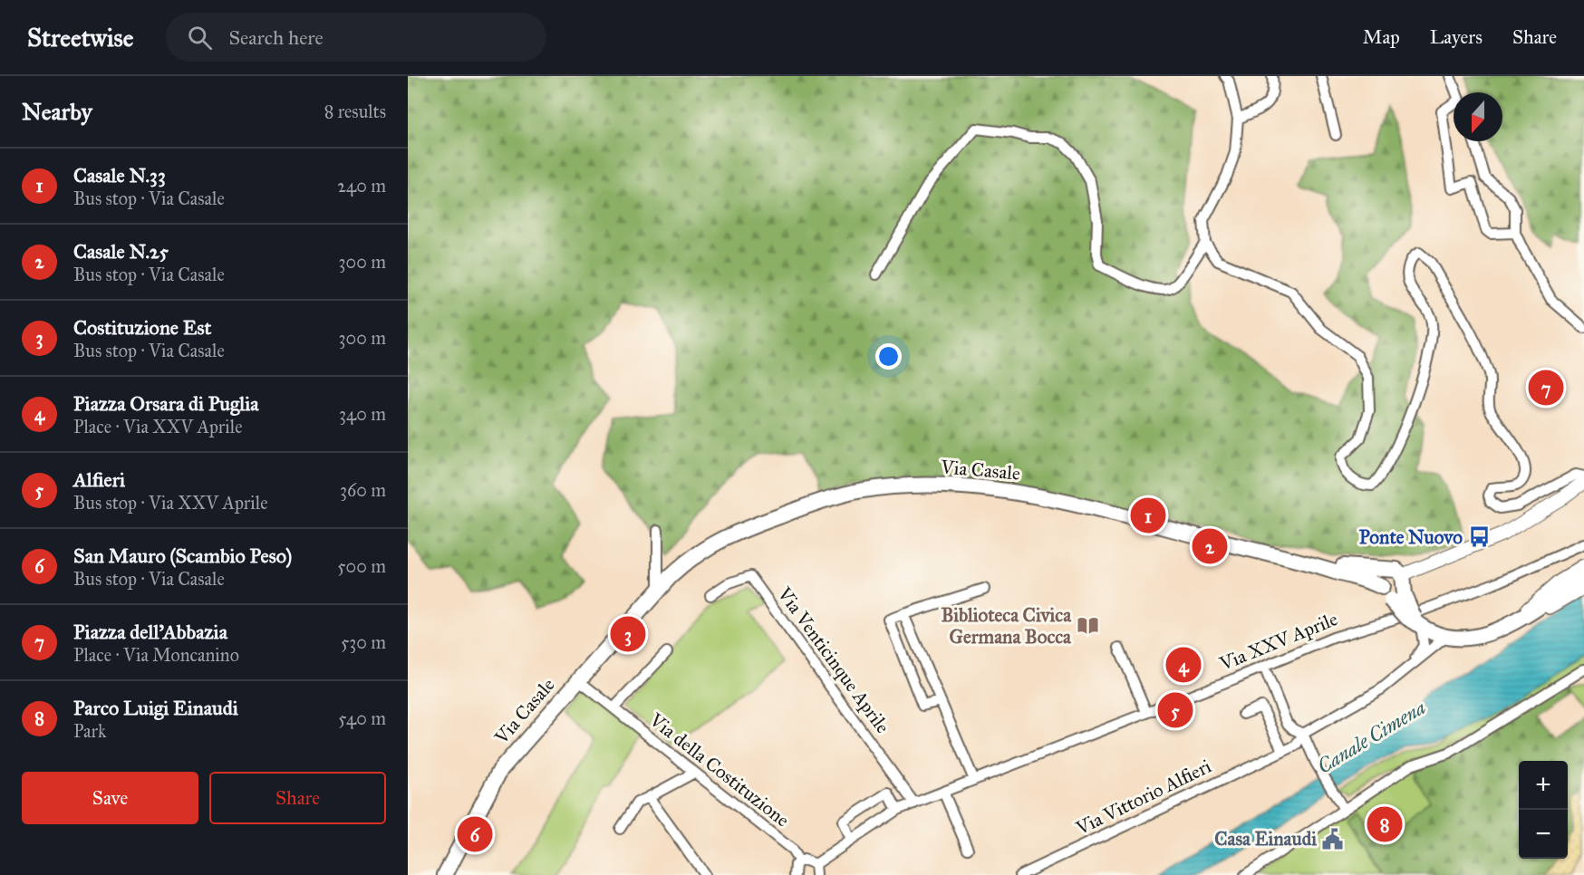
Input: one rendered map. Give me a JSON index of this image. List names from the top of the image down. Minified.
{"streets":{"main road":["Via Casale"],"street":["Via XXV Aprile","Via Venticinque Aprile","Via della Costituzione","Via Vittorio Alfieri"]},"crossings":[["Via Casale","Via della Costituzione"],["Via XXV Aprile","Via Venticinque Aprile"]],"water":["Canale Cimena"],"places":{"bus stop":["Ponte Nuovo"],"library":["Biblioteca Civica Germana Bocca"],"public building":["Casa Einaudi"]},"north":"bottom","page":{"header":"Streetwise","search":"Search here","nav":["Map","Layers","Share"],"heading":["Nearby","8 results"],"list":[{"mark":"1","name":"Casale N.33","note":"Bus stop · Via Casale","value":"240 m"},{"mark":"2","name":"Casale N.25","note":"Bus stop · Via Casale","value":"300 m"},{"mark":"3","name":"Costituzione Est","note":"Bus stop · Via Casale","value":"300 m"},{"mark":"4","name":"Piazza Orsara di Puglia","note":"Place · Via XXV Aprile","value":"340 m"},{"mark":"5","name":"Alfieri","note":"Bus stop · Via XXV Aprile","value":"360 m"},{"mark":"6","name":"San Mauro (Scambio Peso)","note":"Bus stop · Via Casale","value":"500 m"},{"mark":"7","name":"Piazza dell'Abbazia","note":"Place · Via Moncanino","value":"530 m"},{"mark":"8","name":"Parco Luigi Einaudi","note":"Park","value":"540 m"}],"pins":["7","1","2","3","4","5","8","6"],"buttons":["Save","Share"],"map_buttons":["+","−"]}}
